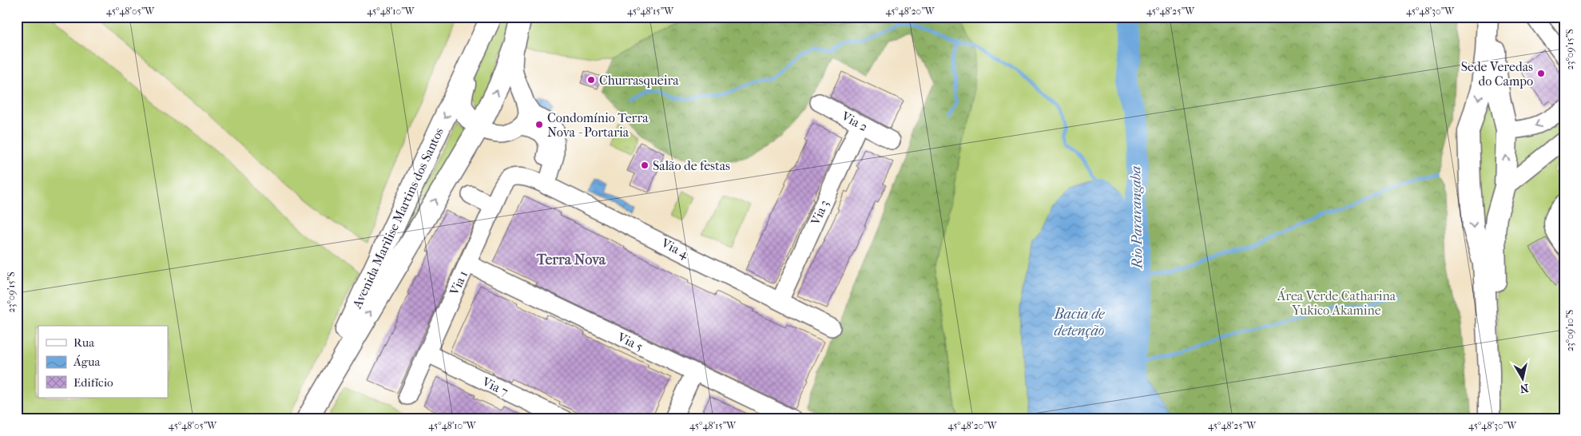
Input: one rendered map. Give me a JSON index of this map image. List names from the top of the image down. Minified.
{"streets":{"main road":["Avenida Marilise Martins dos Santos"],"street":["Via 2","Via 3","Via 4","Via 1","Via 5","Via 7"]},"crossings":[["Via 2","Via 3"],["Via 3","Via 4"],["Via 4","Via 1"],["Via 1","Via 5"],["Via 1","Via 7"]],"districts":["Terra Nova"],"water":["Rio Pararangaba","Bacia de detenção"],"parks":["Área Verde Catharina Yukico Akamine"],"places":["Sede Veredas do Campo","Churrasqueira","Condomínio Terra Nova - Portaria","Salão de festas"],"legend":["Rua","Água","Edifício"],"north":"bottom","coordinates":["45°48'05\"W","45°48'10\"W","45°48'15\"W","45°48'20\"W","45°48'25\"W","45°48'30\"W","23°09'15\"S","23°09'10\"S"]}
